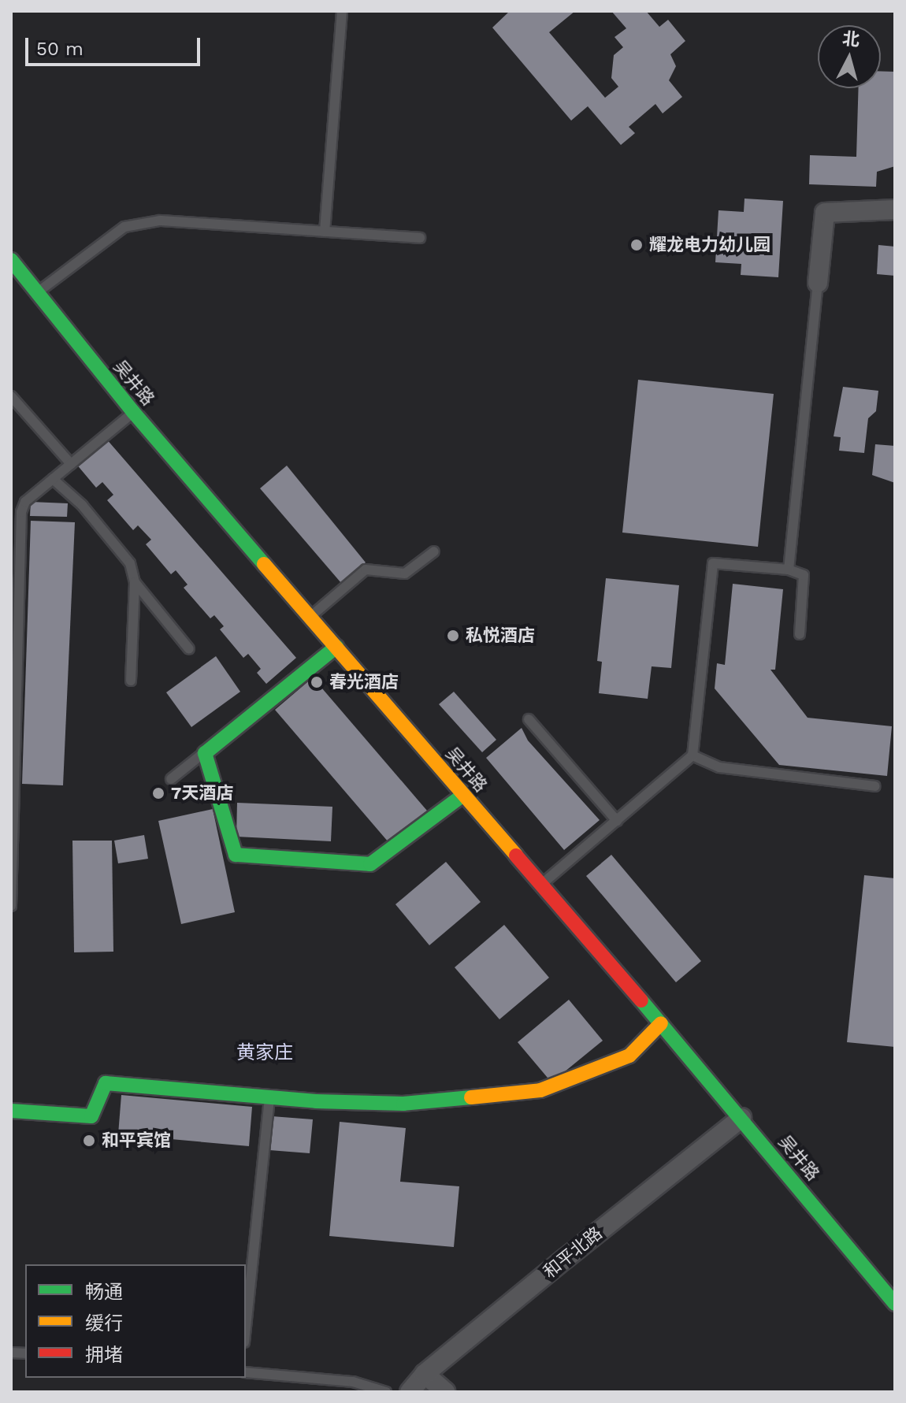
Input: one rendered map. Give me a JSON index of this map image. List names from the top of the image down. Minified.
{"streets":{"street":["吴井路","和平北路"]},"crossings":[["吴井路","和平北路"]],"districts":["黄家庄"],"places":["耀龙电力幼儿园","私悦酒店","春光酒店","7天酒店","和平宾馆"],"legend":["畅通","缓行","拥堵"],"scale_bar":"50 m","north":"top"}
